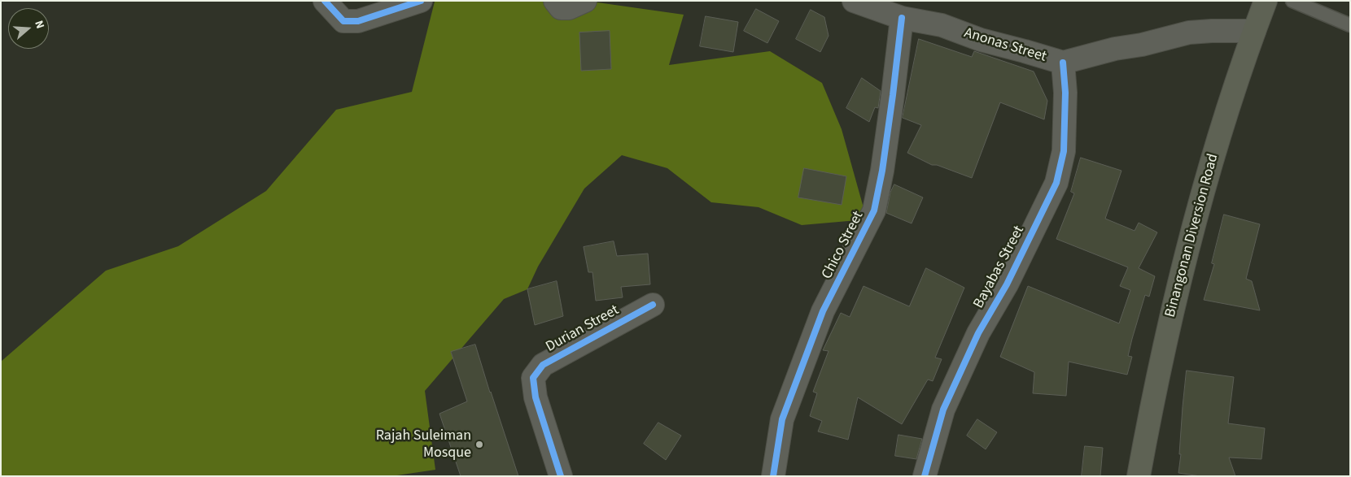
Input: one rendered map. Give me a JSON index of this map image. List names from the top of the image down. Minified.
{"streets":{"main road":["Binangonan Diversion Road"],"street":["Anonas Street","Chico Street","Bayabas Street","Durian Street"]},"crossings":[["Anonas Street","Binangonan Diversion Road"],["Anonas Street","Chico Street"],["Anonas Street","Bayabas Street"]],"places":["Rajah Suleiman Mosque"],"north":"right"}
